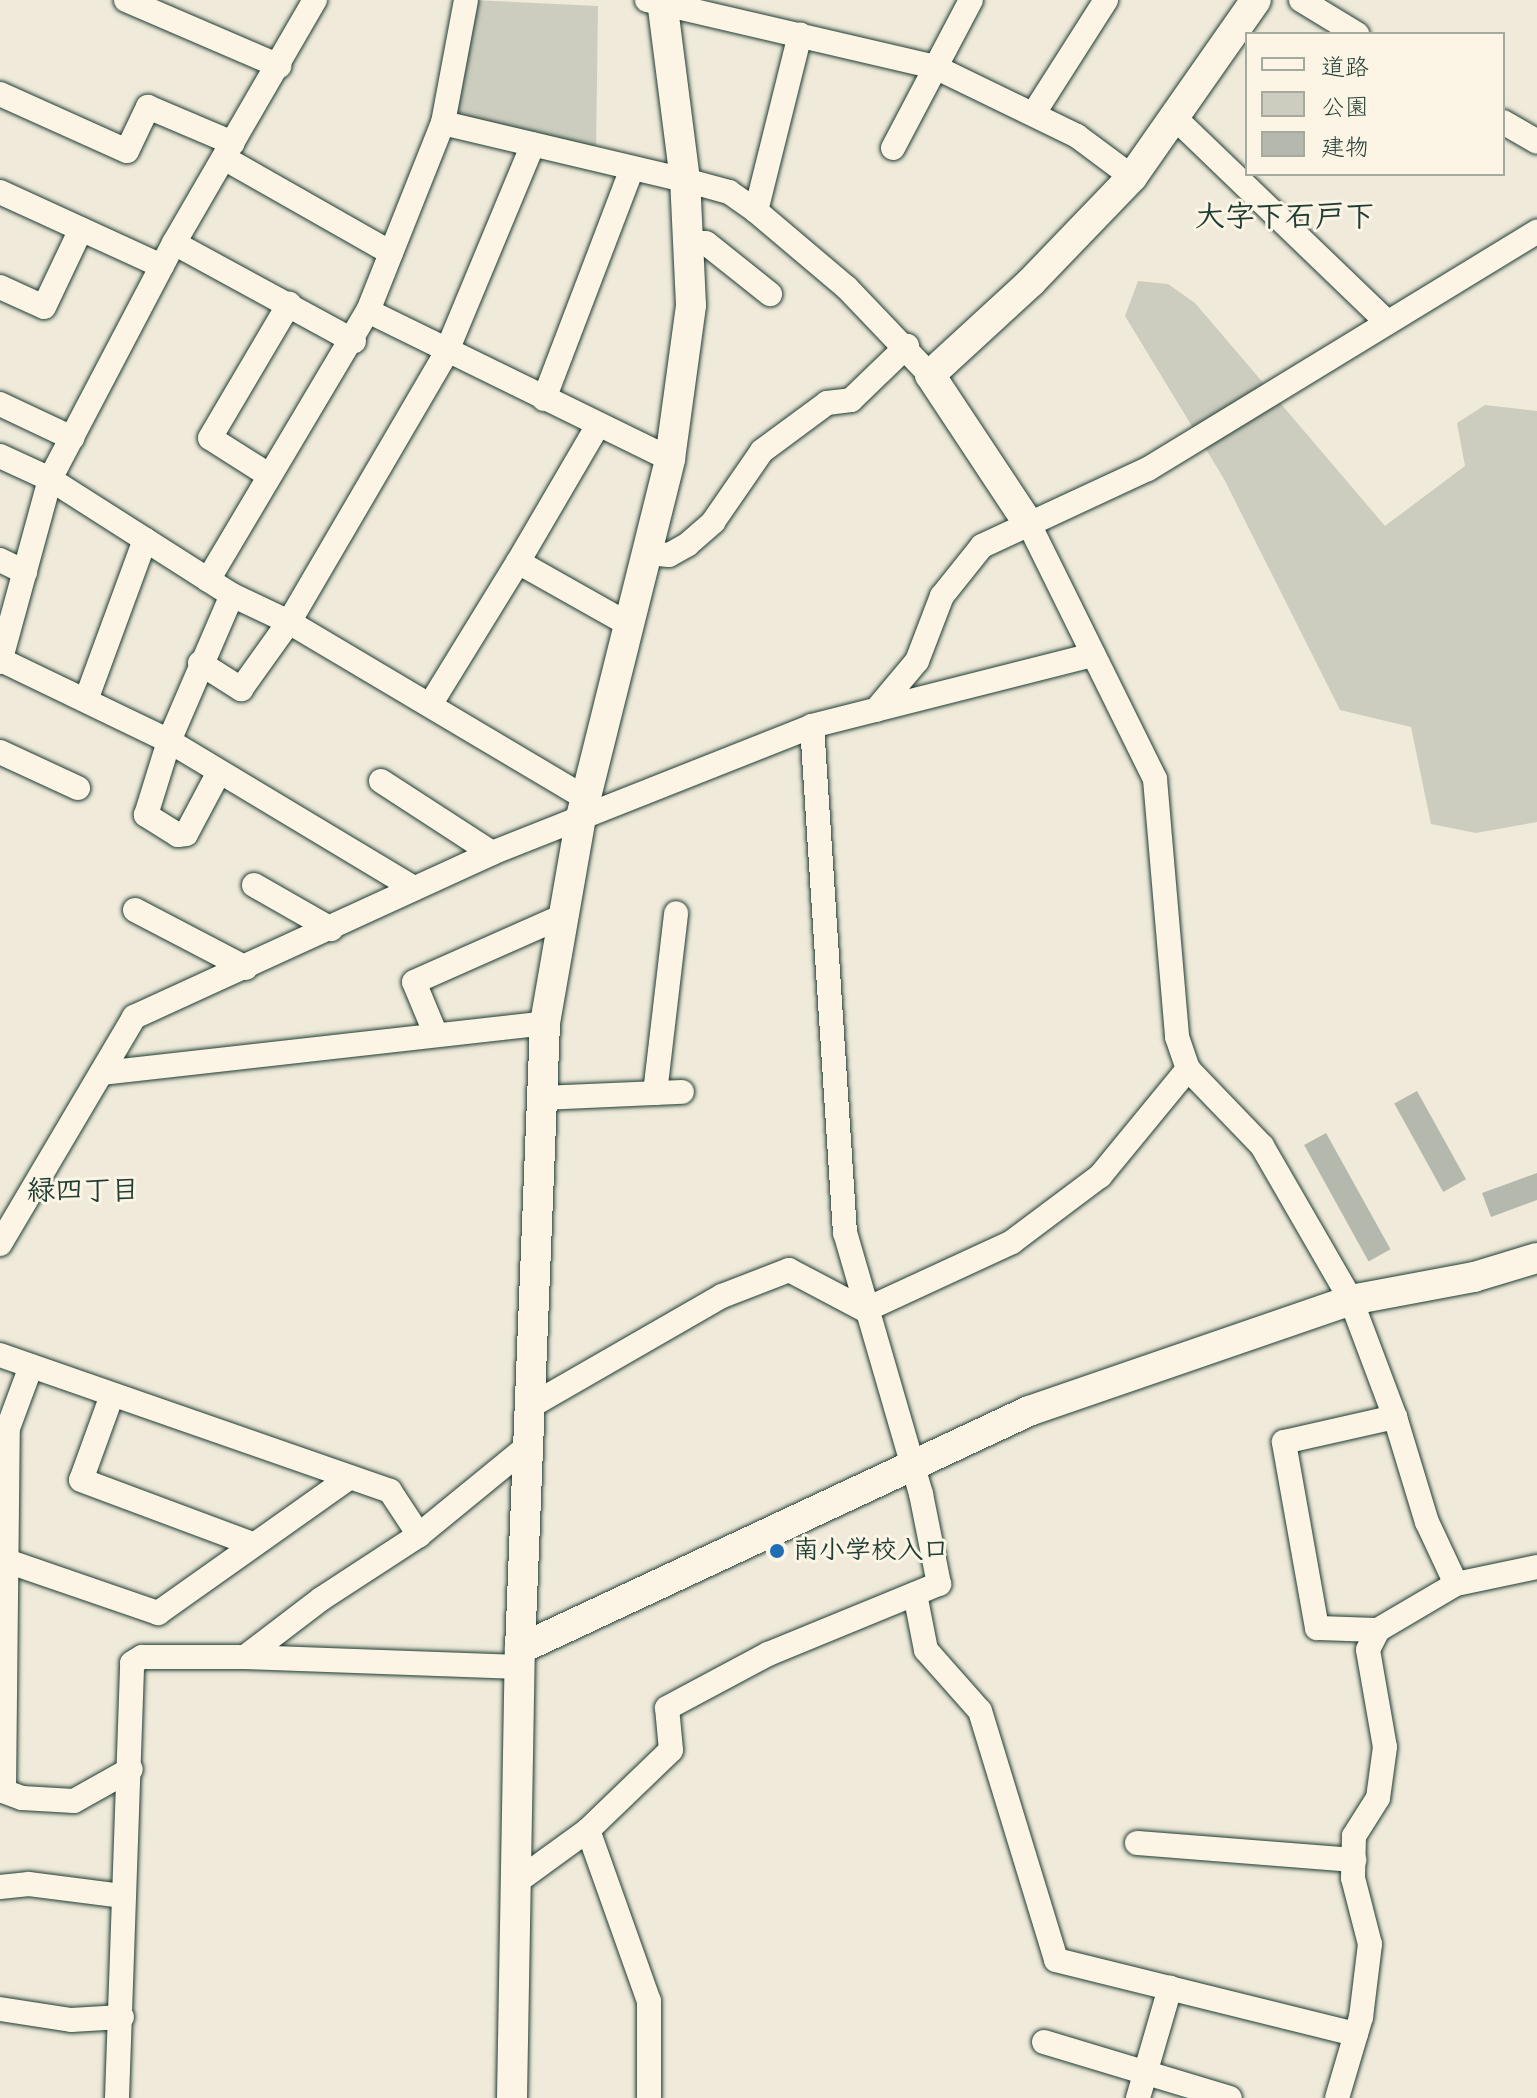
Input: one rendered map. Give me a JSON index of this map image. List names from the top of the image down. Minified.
{"districts":["大字下石戸下","緑四丁目"],"places":["南小学校入口"],"legend":["道路","公園","建物"]}
